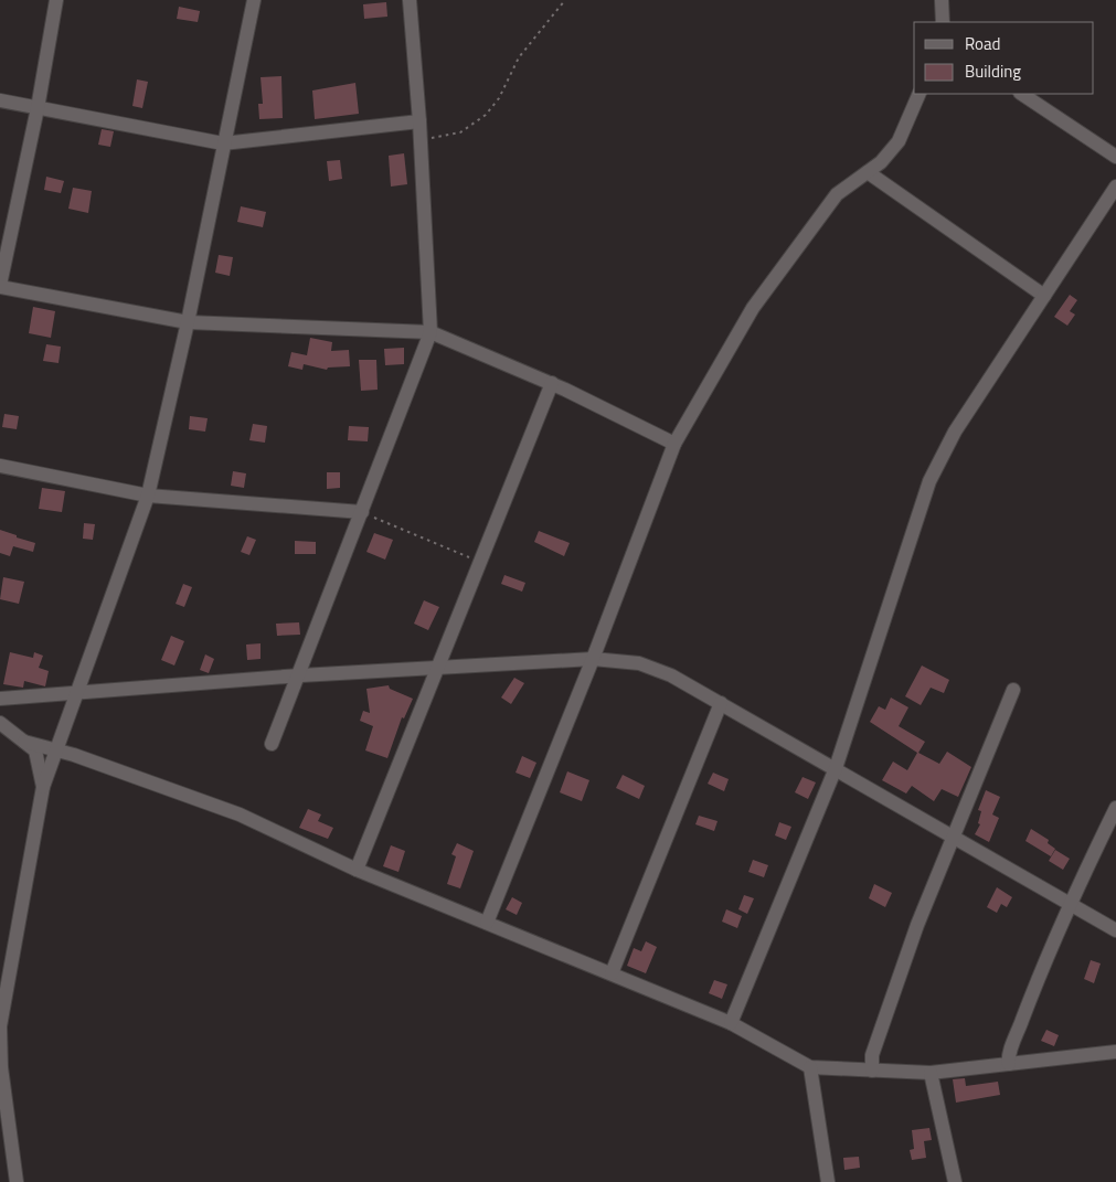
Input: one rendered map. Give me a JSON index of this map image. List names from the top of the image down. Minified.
{"legend":["Road","Building"]}
